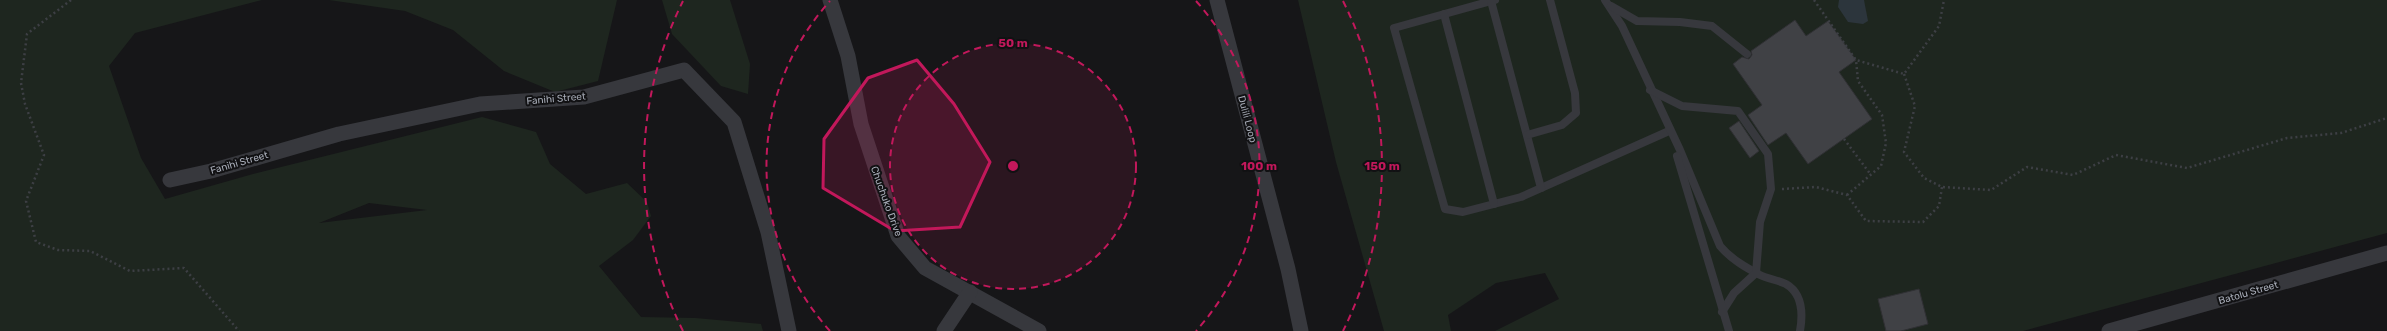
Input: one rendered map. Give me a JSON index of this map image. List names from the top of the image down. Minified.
{"streets":{"street":["Fanihi Street","Dulili Loop","Chuchuko Drive","Batolu Street"]},"rings":["50 m","100 m","150 m"]}
